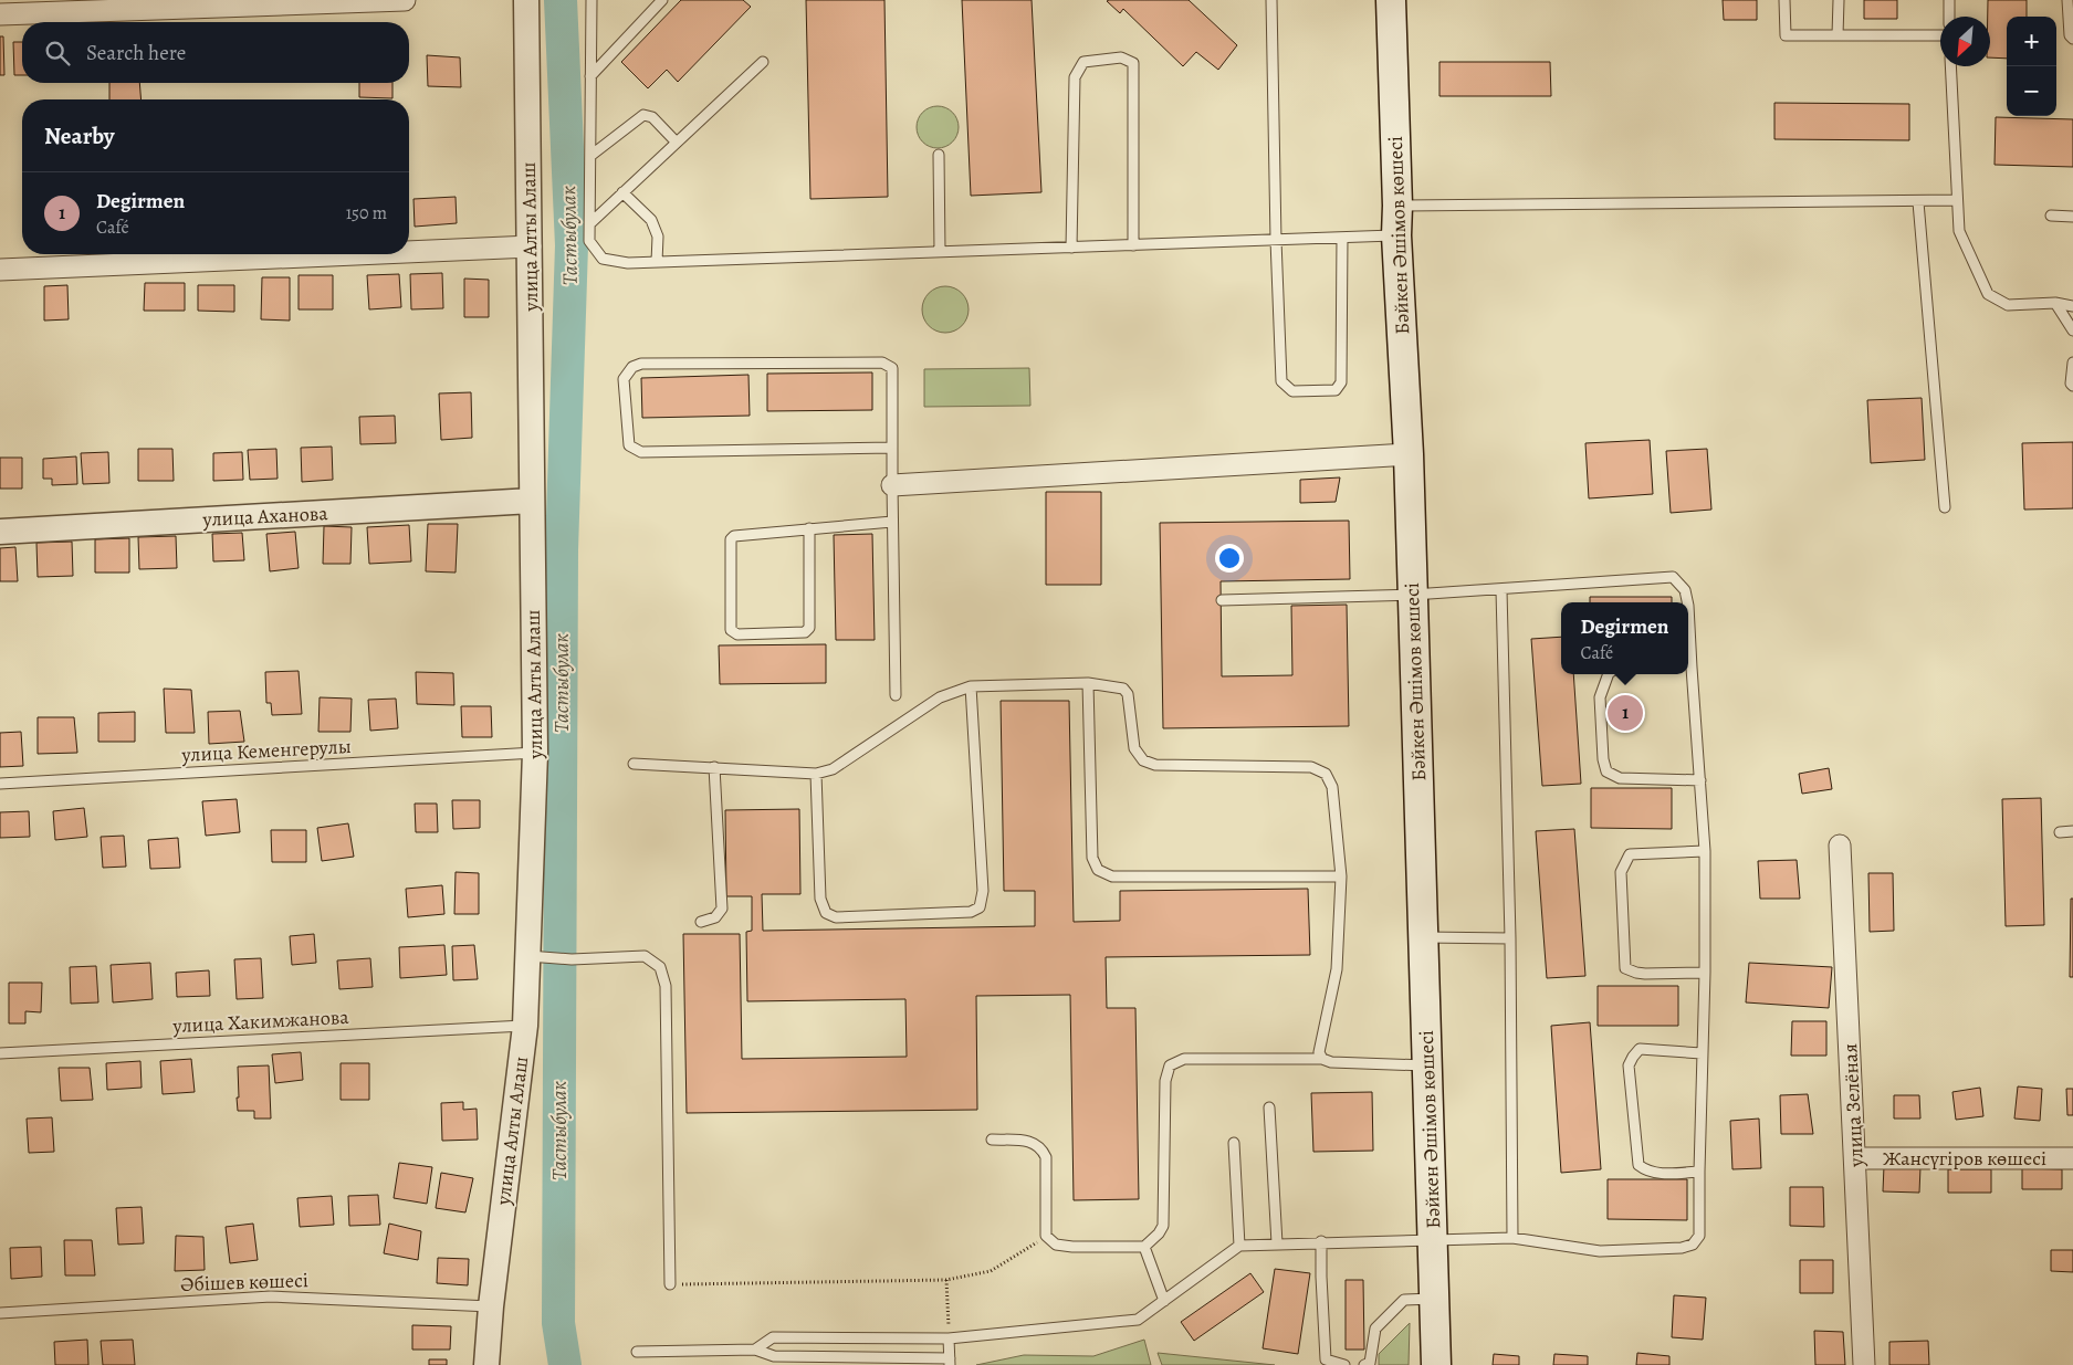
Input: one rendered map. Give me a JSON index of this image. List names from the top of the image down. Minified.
{"streets":{"main road":["Бәйкен Әшімов көшесі"],"street":["улица Алты Алаш","улица Аханова","улица Зелёная","Жансүгіров көшесі"],"lane":["улица Кеменгерулы","улица Хакимжанова","Әбішев көшесі"]},"crossings":[["улица Алты Алаш","улица Аханова"],["улица Алты Алаш","улица Кеменгерулы"],["улица Алты Алаш","улица Хакимжанова"],["улица Алты Алаш","Әбішев көшесі"],["улица Зелёная","Жансүгіров көшесі"]],"water":["Тастыбулак"],"north":"bottom left","page":{"map_buttons":["+","−"],"search":"Search here","heading":"Nearby","list":[{"mark":"1","name":"Degirmen","note":"Café","value":"150 m"}],"popup":["Degirmen","Café"],"pins":"1"}}
